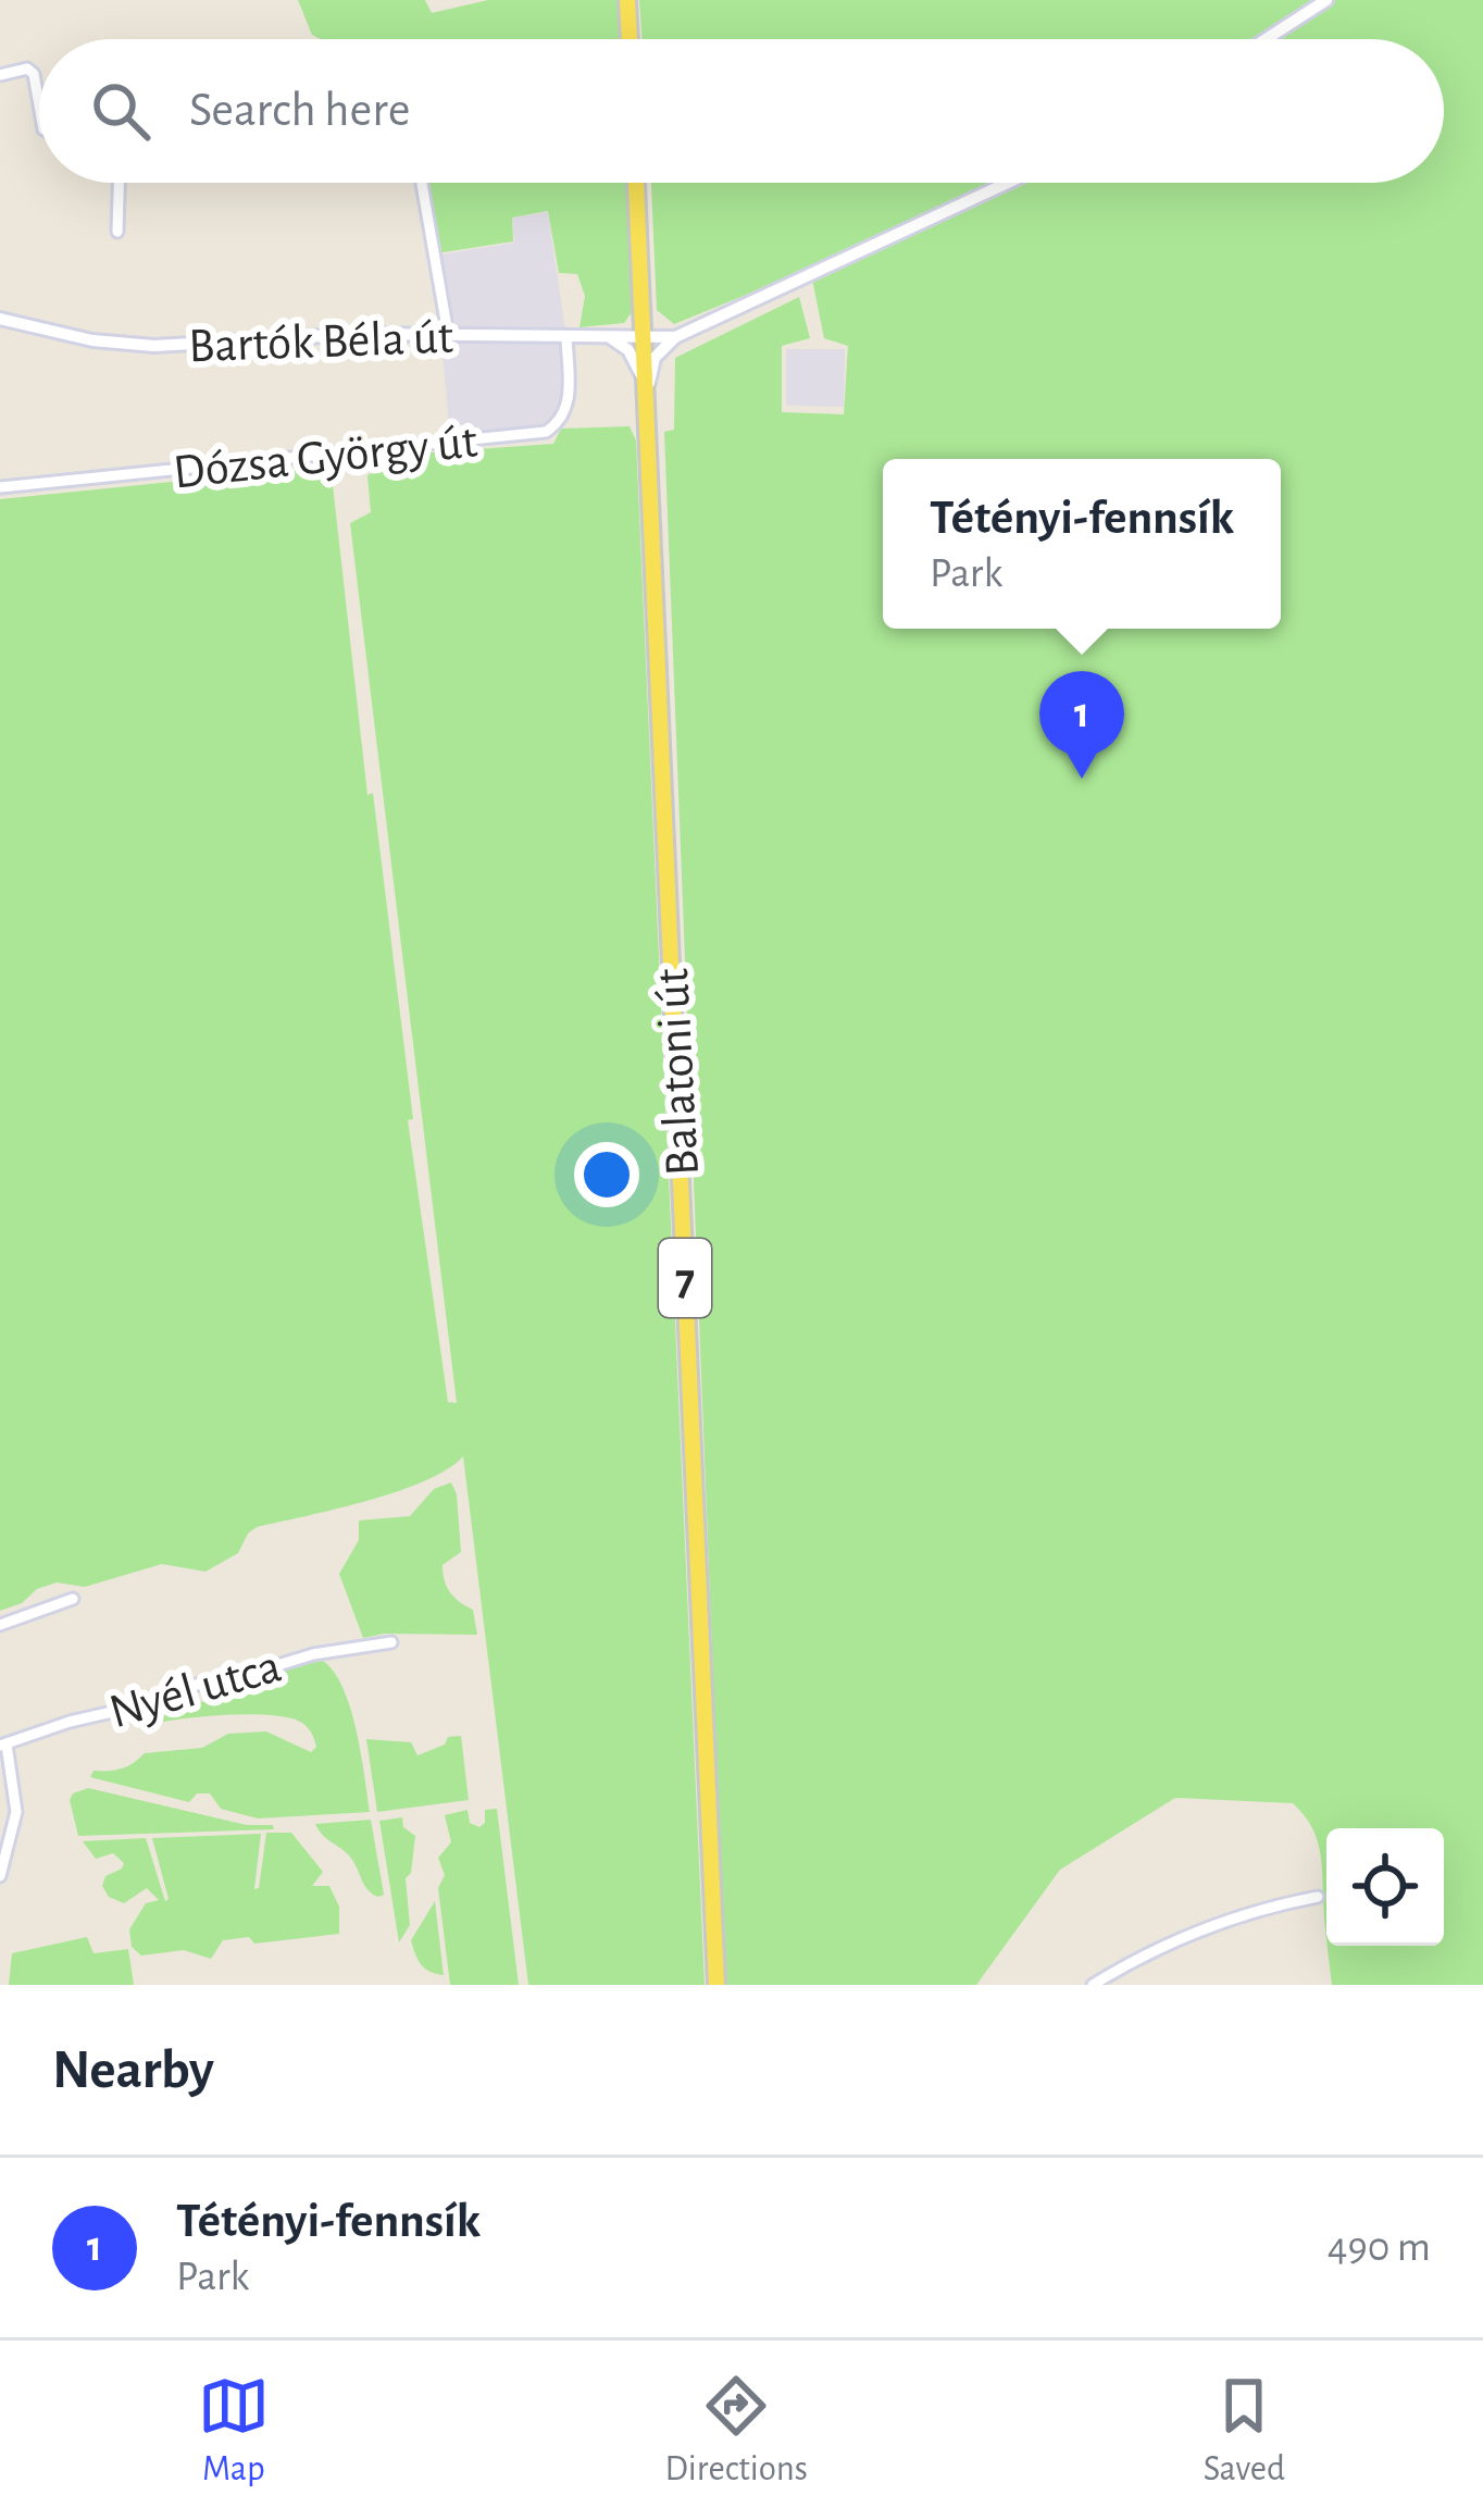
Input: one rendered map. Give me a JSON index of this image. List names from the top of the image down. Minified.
{"streets":{"main road":["Balatoni út","7"],"street":["Bartók Béla út","Dózsa György út","Nyél utca"]},"crossings":[["Bartók Béla út","Dózsa György út"],["Bartók Béla út","Balatoni út"]],"page":{"search":"Search here","popup":["Tétényi-fennsík","Park"],"pins":"1","heading":"Nearby","list":[{"mark":"1","name":"Tétényi-fennsík","note":"Park","value":"490 m"}],"nav":["Map","Directions","Saved"]}}
